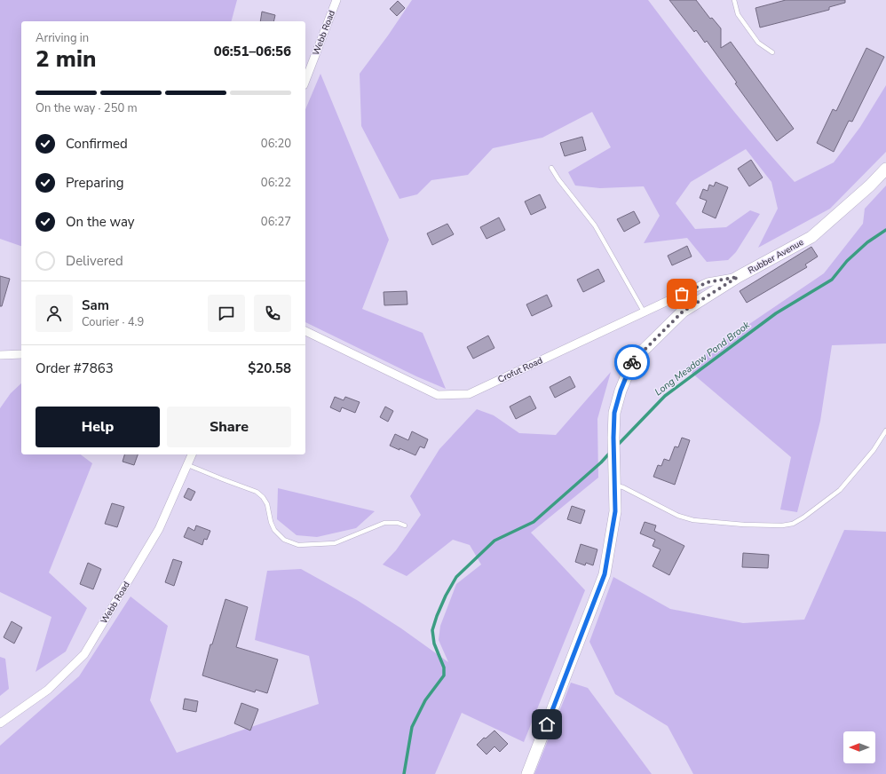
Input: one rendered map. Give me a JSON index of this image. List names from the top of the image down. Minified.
{"streets":{"street":["Webb Road","Rubber Avenue","Crofut Road"]},"crossings":[["Rubber Avenue","Crofut Road"]],"water":["Long Meadow Pond Brook"],"north":"left","page":{"heading":["2 min","Arriving in","06:51–06:56"],"panel":["Sam","Courier · 4.9","Order #7863","$20.58"],"bar":"On the way · 250 m","list":[["Confirmed","06:20"],["Preparing","06:22"],["On the way","06:27"],"Delivered"],"buttons":["Help","Share"]}}
